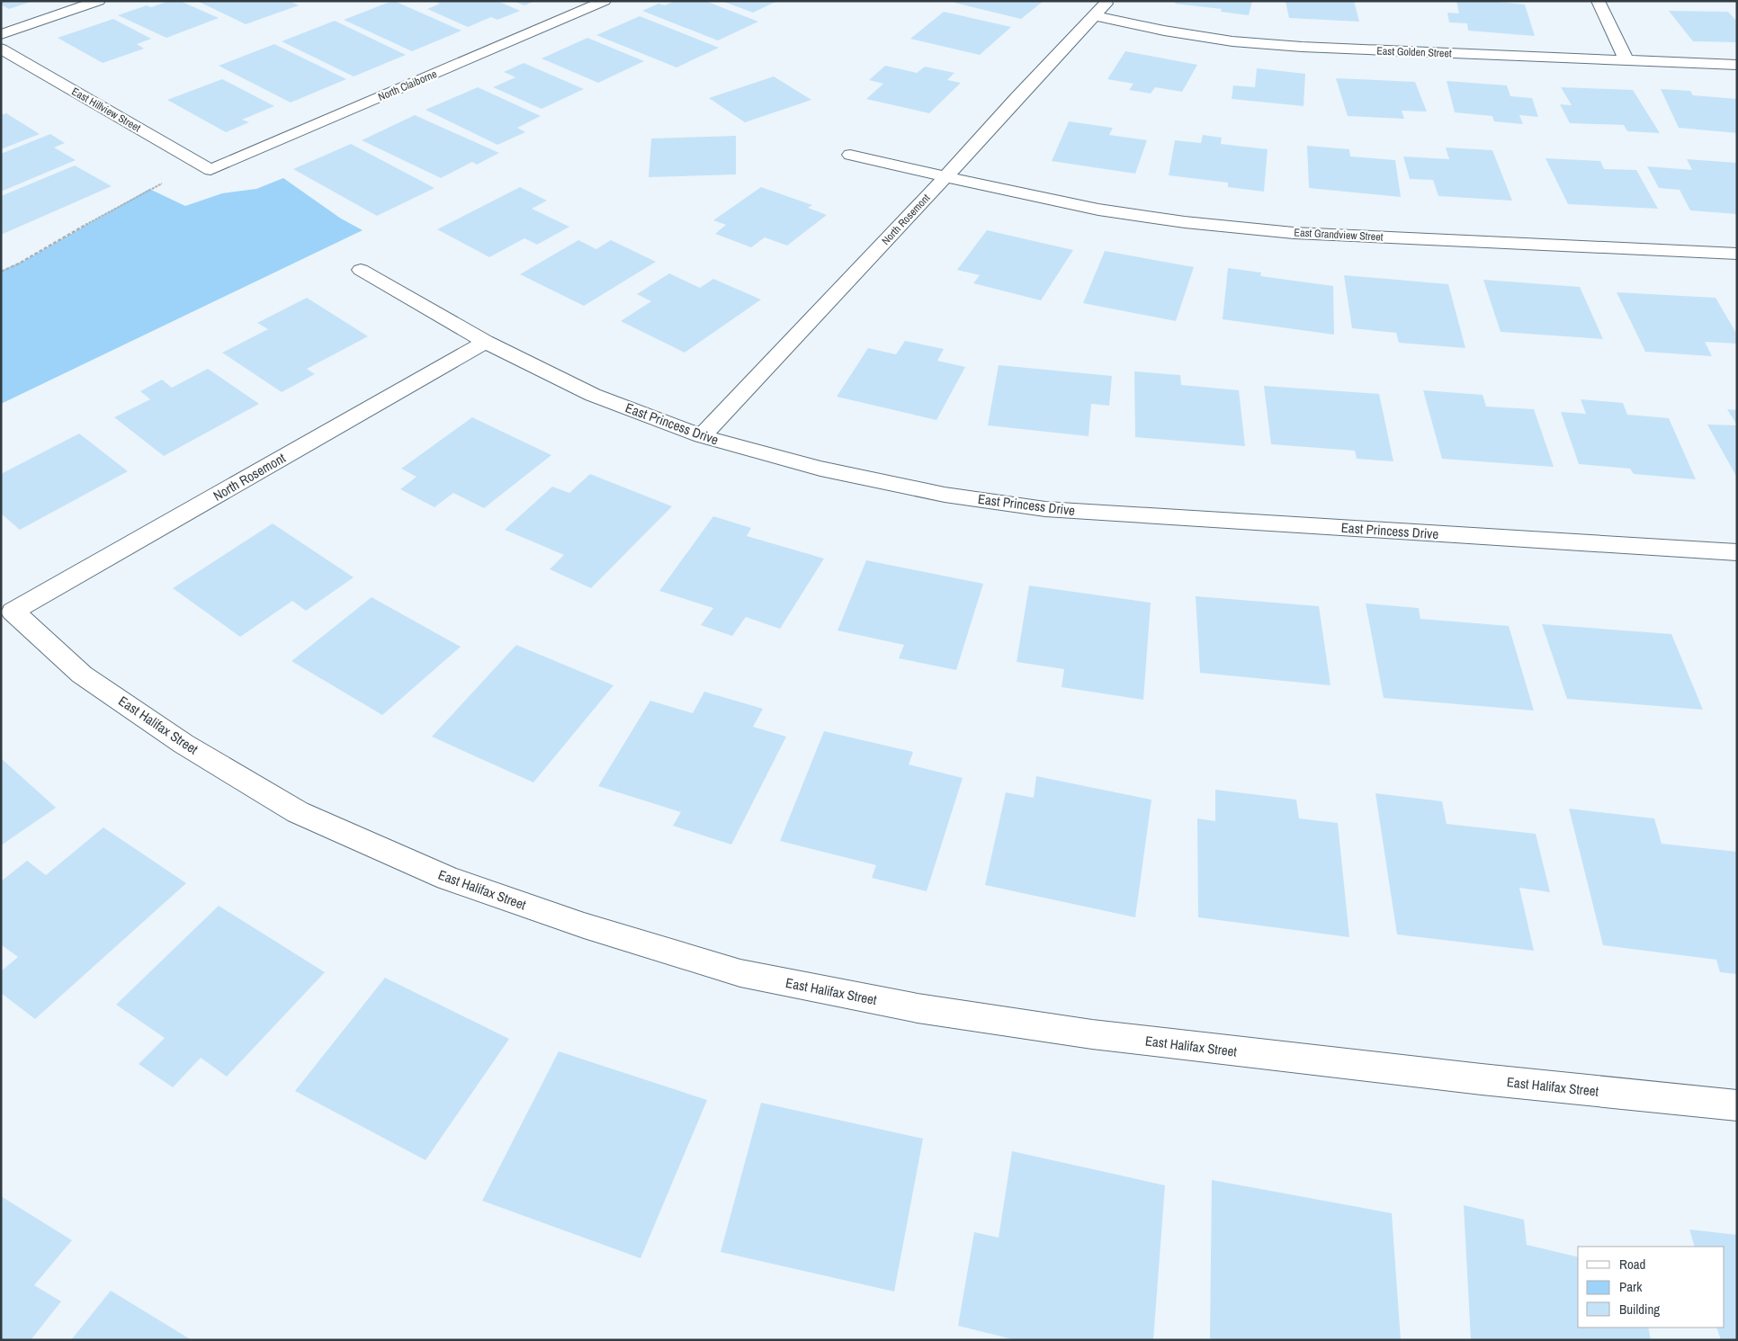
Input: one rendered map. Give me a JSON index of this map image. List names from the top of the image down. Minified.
{"streets":{"street":["East Golden Street","North Claiborne","East Hillview Street","North Rosemont","East Grandview Street","East Princess Drive","East Halifax Street"]},"crossings":[["East Golden Street","North Rosemont"],["North Claiborne","East Hillview Street"],["North Rosemont","East Grandview Street"],["North Rosemont","East Princess Drive"],["North Rosemont","East Halifax Street"]],"legend":["Road","Park","Building"]}
